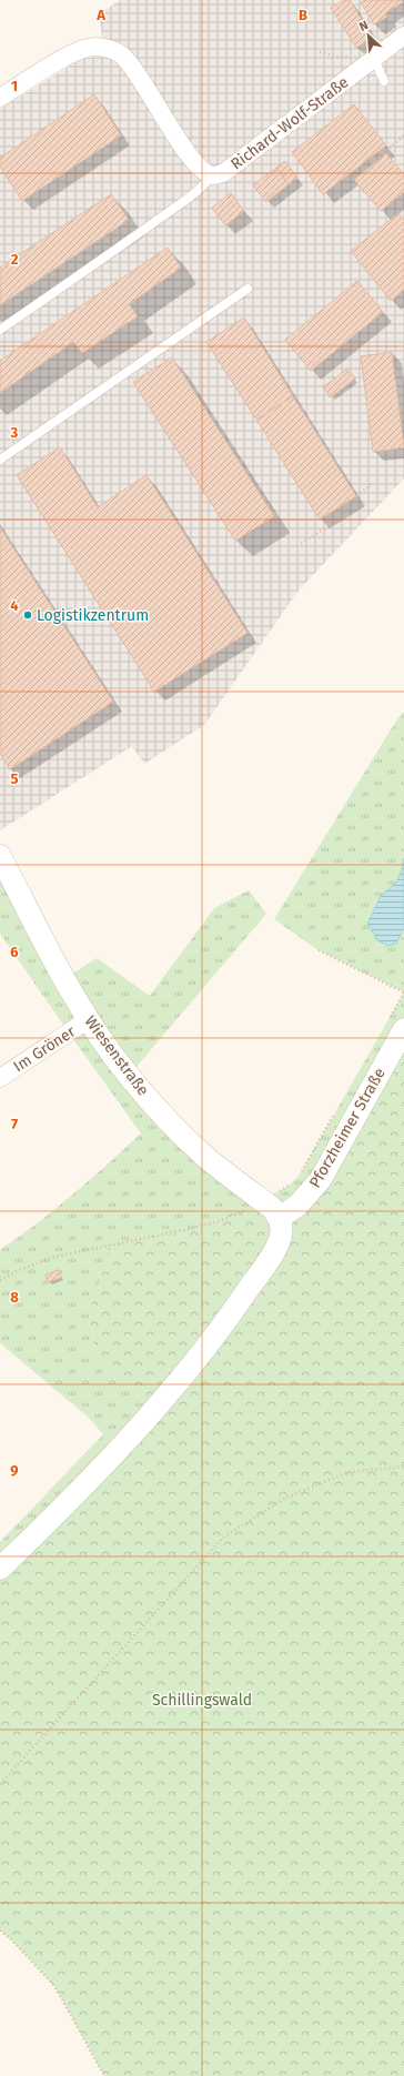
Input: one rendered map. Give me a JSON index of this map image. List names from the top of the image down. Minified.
{"streets":{"street":["Richard-Wolf-Straße","Im Gröner","Wiesenstraße","Pforzheimer Straße"]},"crossings":[["Im Gröner","Wiesenstraße"],["Wiesenstraße","Pforzheimer Straße"]],"parks":["Schillingswald"],"places":["Logistikzentrum"],"north":"top left","grid":{"columns":["A","B"],"rows":["1","2","3","4","5","6","7","8","9"]}}
